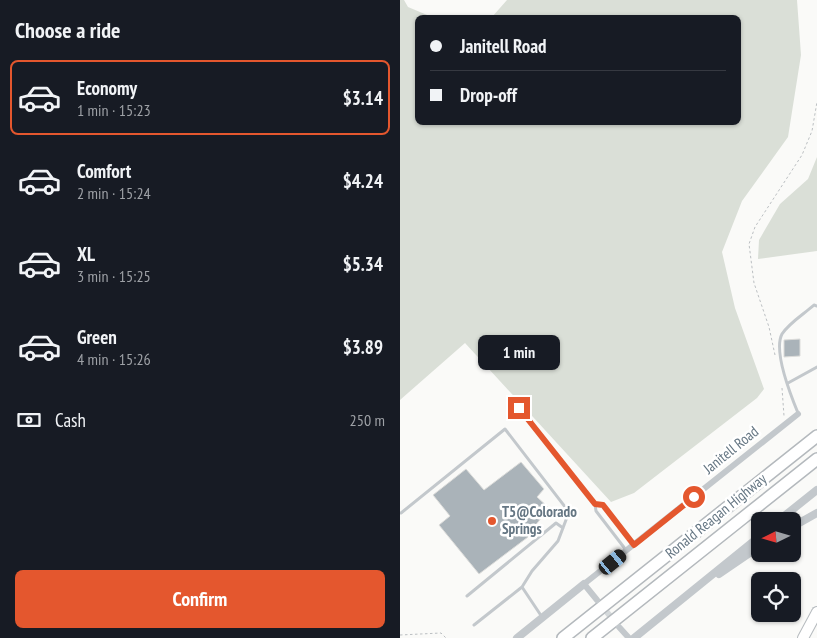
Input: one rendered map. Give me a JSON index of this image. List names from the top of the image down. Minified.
{"streets":{"highway":["Ronald Reagan Highway"],"street":["Janitell Road"]},"places":["T5@Colorado Springs"],"north":"left","page":{"heading":"Choose a ride","banner":["Janitell Road","Drop-off"],"list":[{"name":"Economy","note":"1 min · 15:23","value":"$3.14"},{"name":"Comfort","note":"2 min · 15:24","value":"$4.24"},{"name":"XL","note":"3 min · 15:25","value":"$5.34"},{"name":"Green","note":"4 min · 15:26","value":"$3.89"}],"bubble":"1 min","pay":["Cash","250 m"],"buttons":"Confirm"}}
